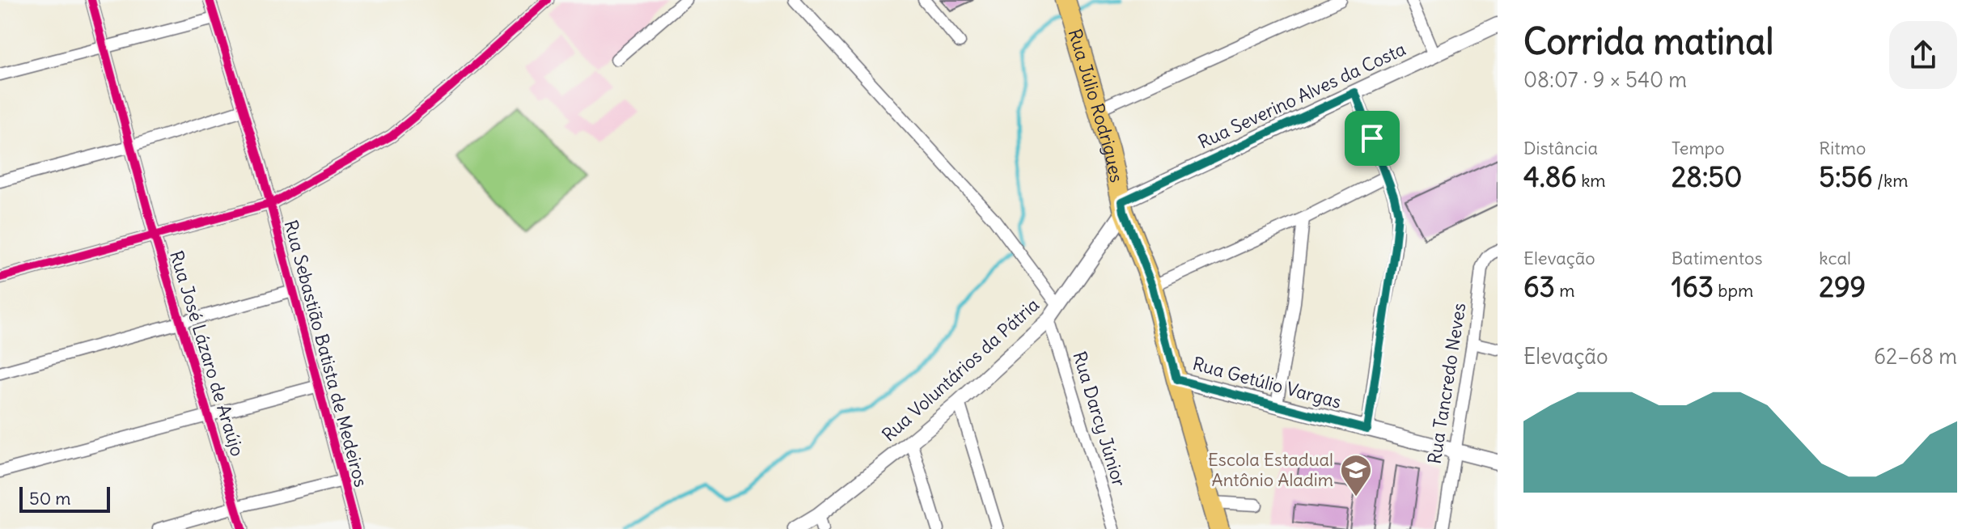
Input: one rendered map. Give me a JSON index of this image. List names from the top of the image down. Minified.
{"streets":{"main road":["Rua Júlio Rodrigues"],"street":["Rua Severino Alves da Costa","Rua José Lázaro de Araújo","Rua Sebastião Batista de Medeiros","Rua Voluntários da Pátria","Rua Getúlio Vargas","Rua Tancredo Neves","Rua Darcy Júnior"]},"crossings":[["Rua Severino Alves da Costa","Rua Júlio Rodrigues"],["Rua Severino Alves da Costa","Rua Voluntários da Pátria"],["Rua Júlio Rodrigues","Rua Voluntários da Pátria"],["Rua Júlio Rodrigues","Rua Getúlio Vargas"],["Rua Voluntários da Pátria","Rua Darcy Júnior"],["Rua Getúlio Vargas","Rua Tancredo Neves"]],"places":{"school or university":["Escola Estadual Antônio Aladim"]},"scale_bar":"50 m","page":{"heading":["Corrida matinal","08:07 · 9 × 540 m"],"stats":[["Distância","4.86 km"],["Tempo","28:50"],["Ritmo","5:56 /km"],["Elevação","63 m"],["Batimentos","163 bpm"],["kcal","299"]],"chart":["Elevação","62–68 m"],"scale":"50 m"}}
